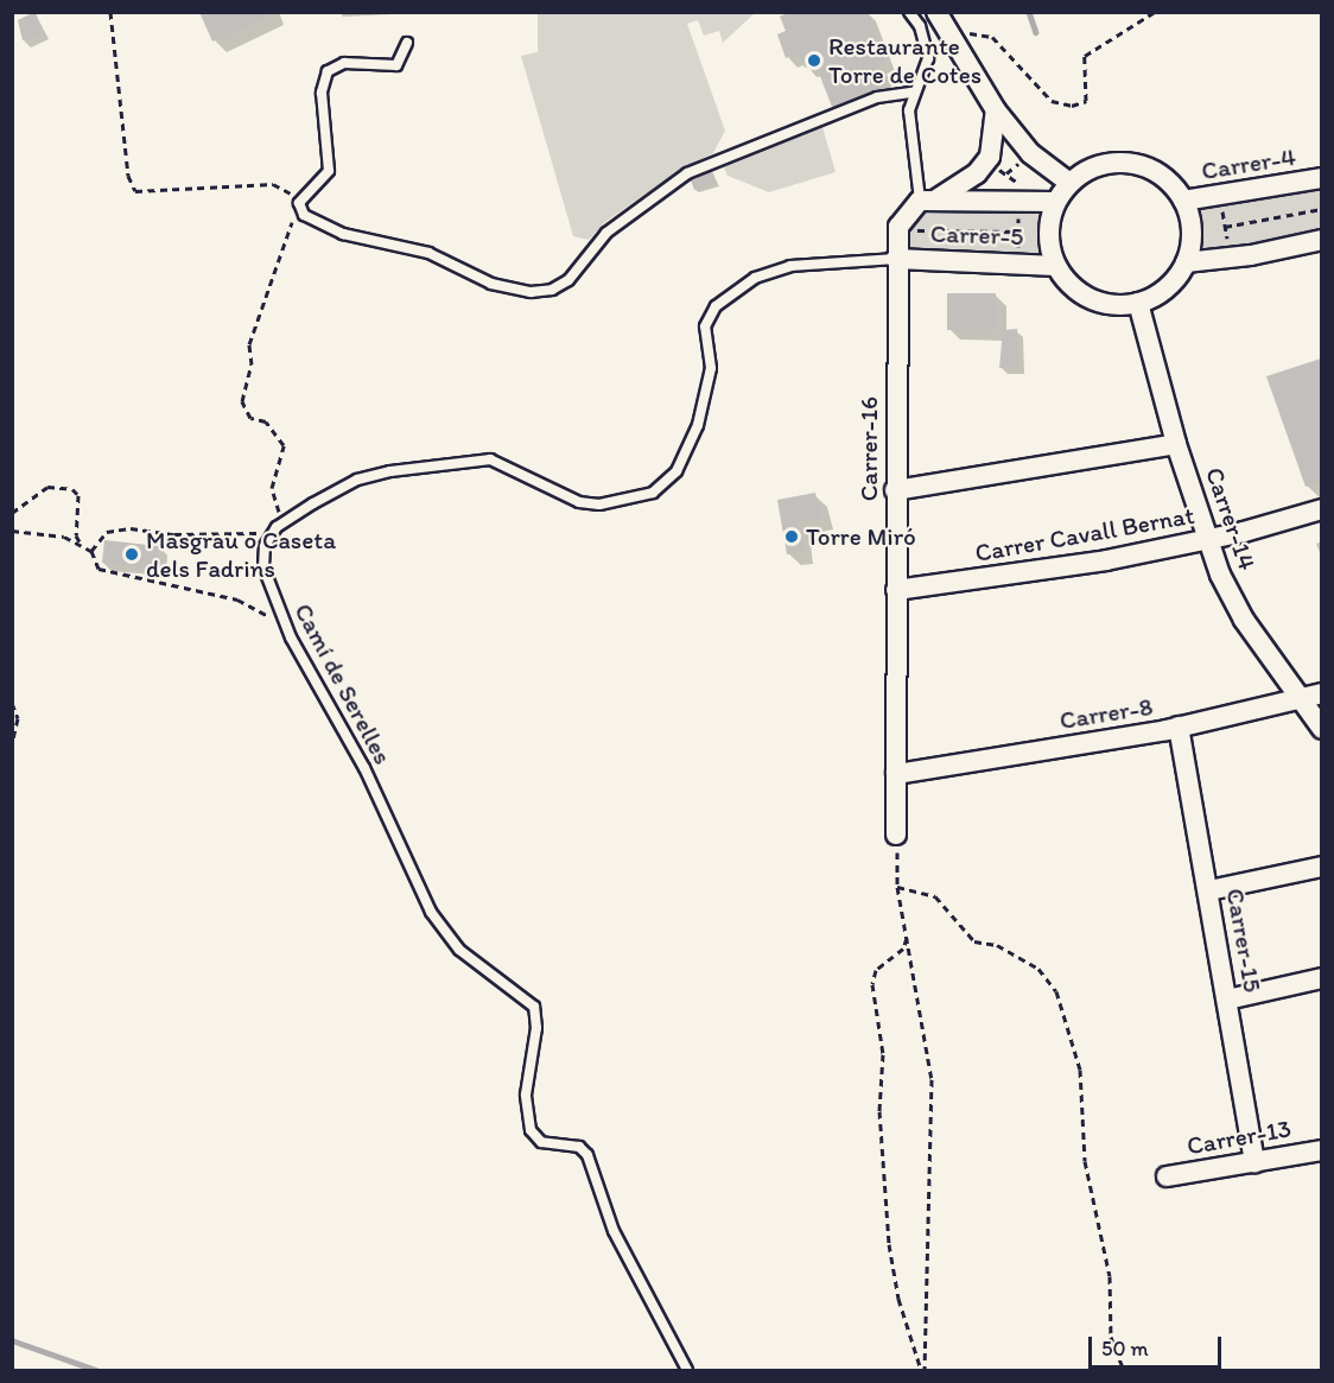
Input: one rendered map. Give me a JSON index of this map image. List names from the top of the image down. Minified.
{"streets":{"street":["Carrer-4","Carrer-5","Carrer-16","Carrer-14","Carrer Cavall Bernat","Carrer-8","Carrer-15","Carrer-13"],"lane":["Camí de Serelles"]},"crossings":[["Carrer-4","Carrer-5"],["Carrer-4","Carrer-14"],["Carrer-5","Carrer-16"],["Carrer-5","Carrer-14"],["Carrer-16","Carrer Cavall Bernat"],["Carrer-16","Carrer-8"],["Carrer-14","Carrer Cavall Bernat"],["Carrer-14","Carrer-8"],["Carrer-8","Carrer-15"],["Carrer-15","Carrer-13"]],"places":["Restaurante Torre de Cotes","Torre Miró","Masgrau o Caseta dels Fadrins"],"scale_bar":"50 m"}
